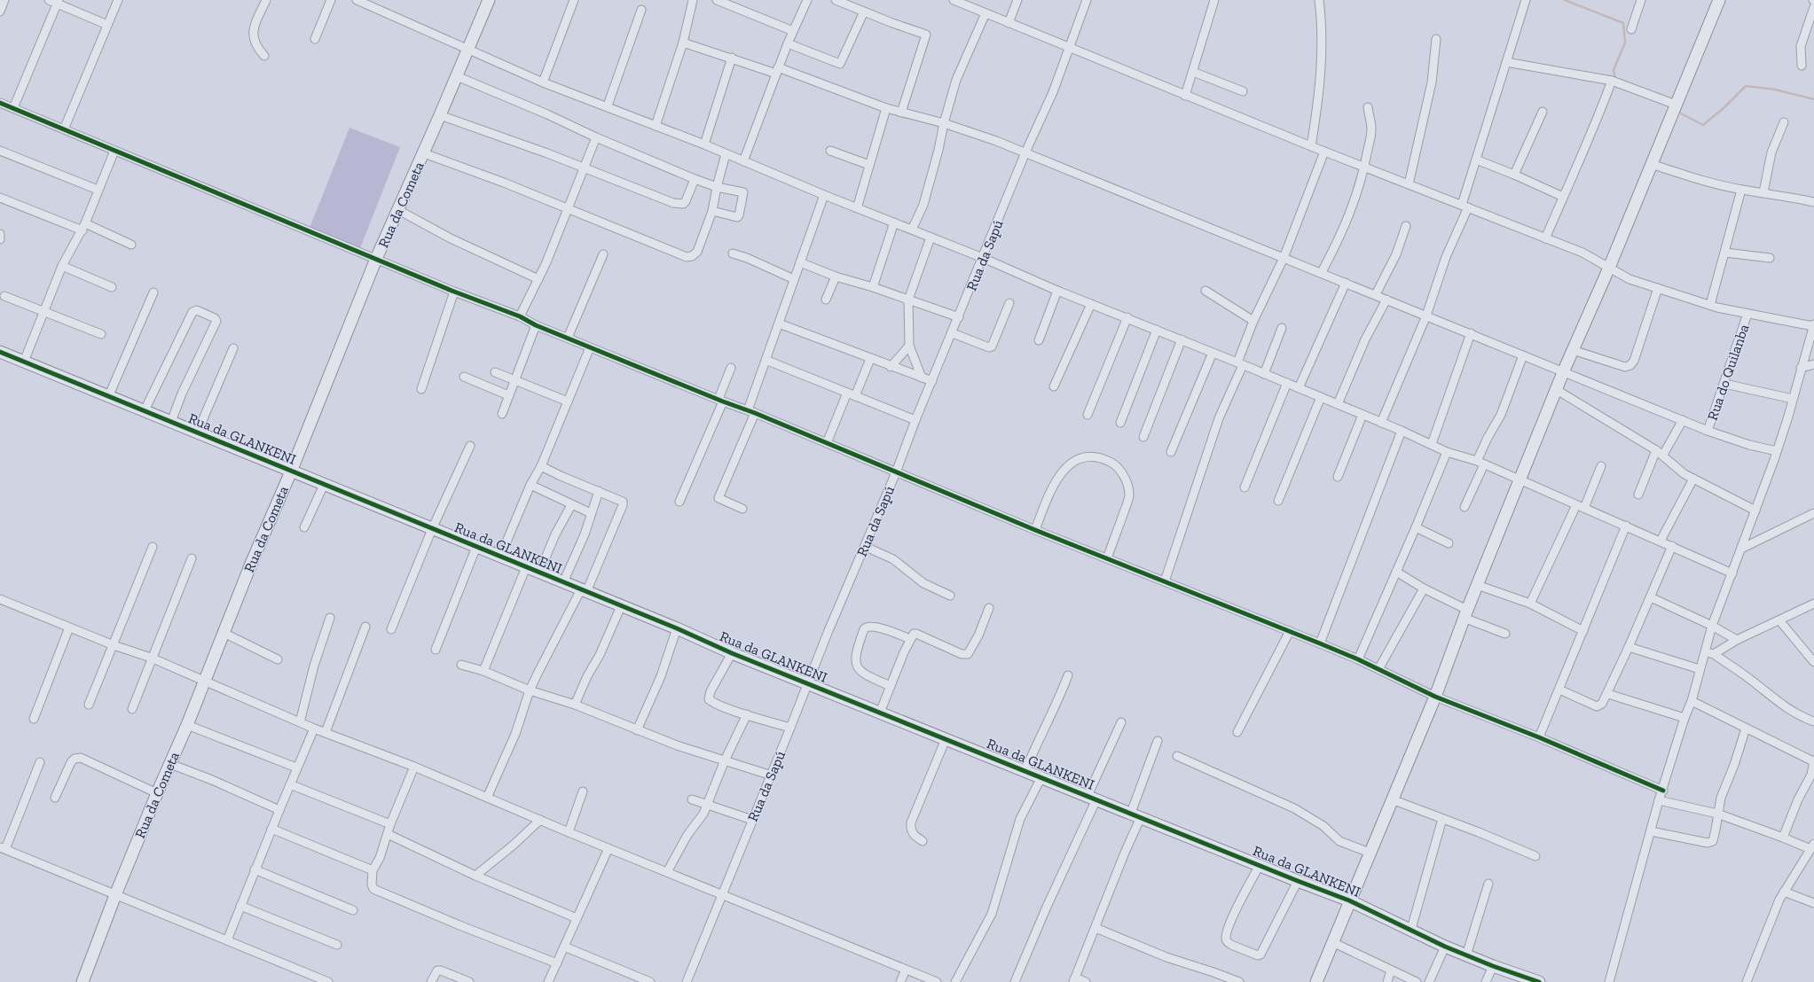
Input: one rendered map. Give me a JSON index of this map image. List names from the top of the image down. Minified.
{"streets":{"street":["Rua da Cometa","Rua da Sapú","Rua do Quilanba","Rua da GLANKENI"]},"crossings":[["Rua da Cometa","Rua da GLANKENI"],["Rua da Sapú","Rua da GLANKENI"]]}
